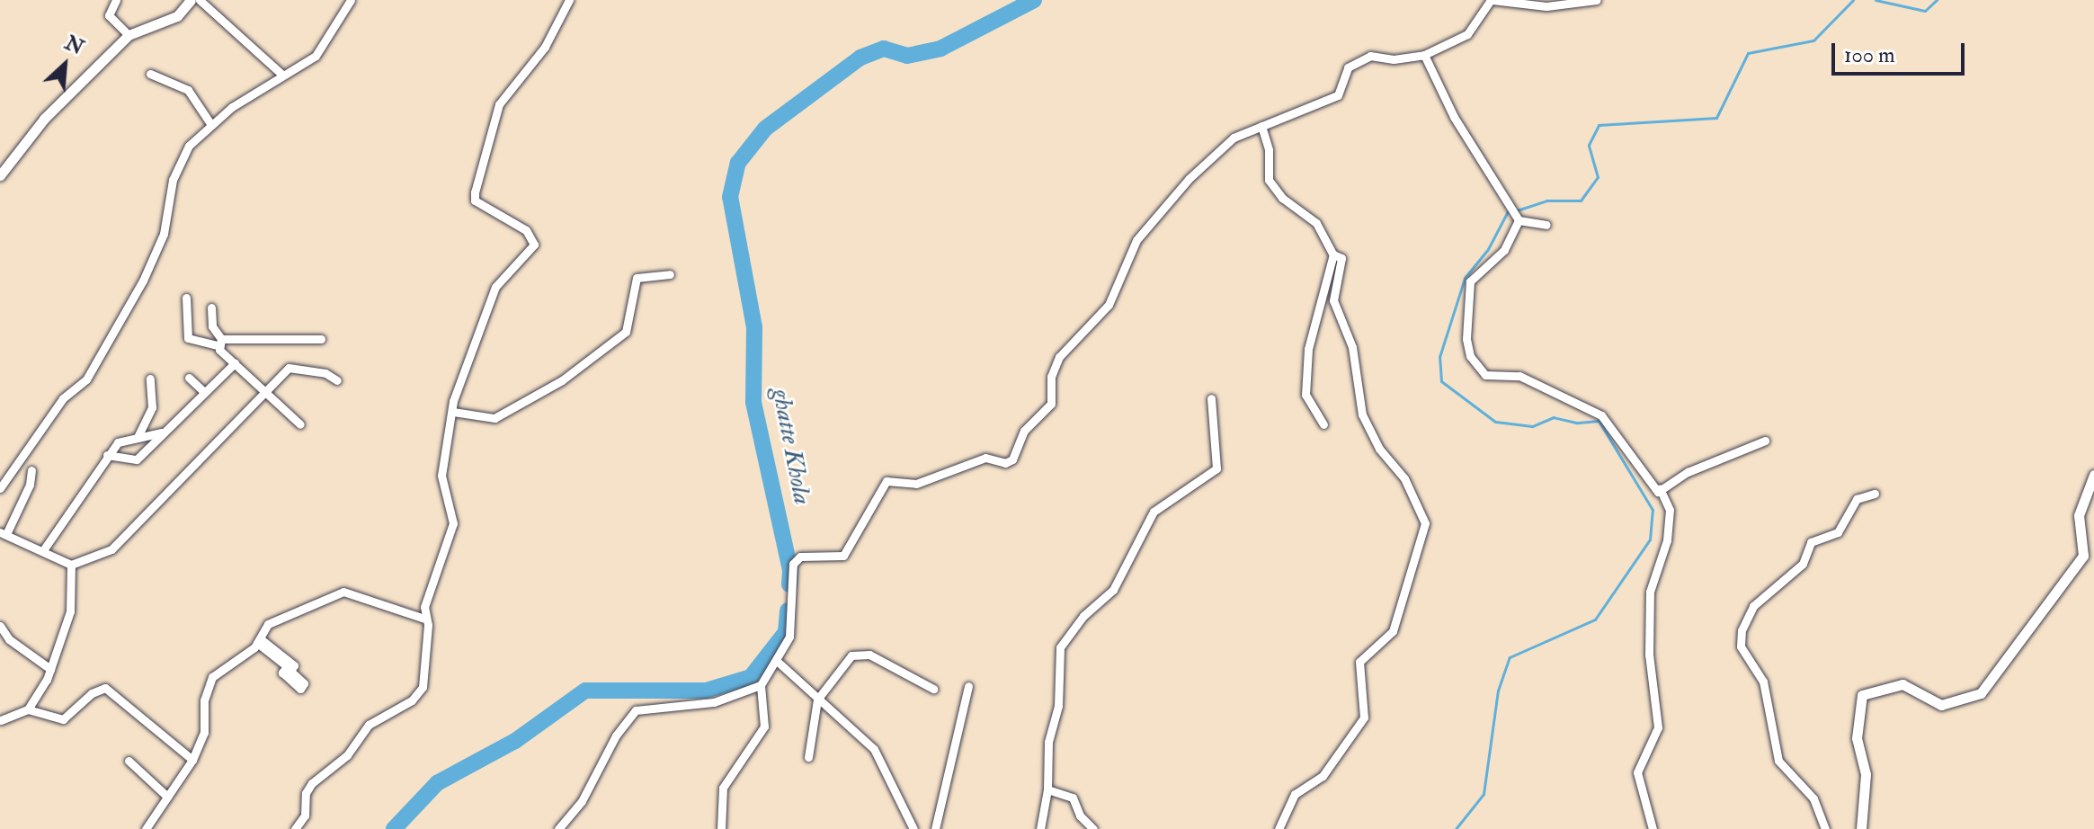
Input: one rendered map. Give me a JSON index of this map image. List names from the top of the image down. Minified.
{"water":["ghatte Khola"],"scale_bar":"100 m","north":"top right"}
